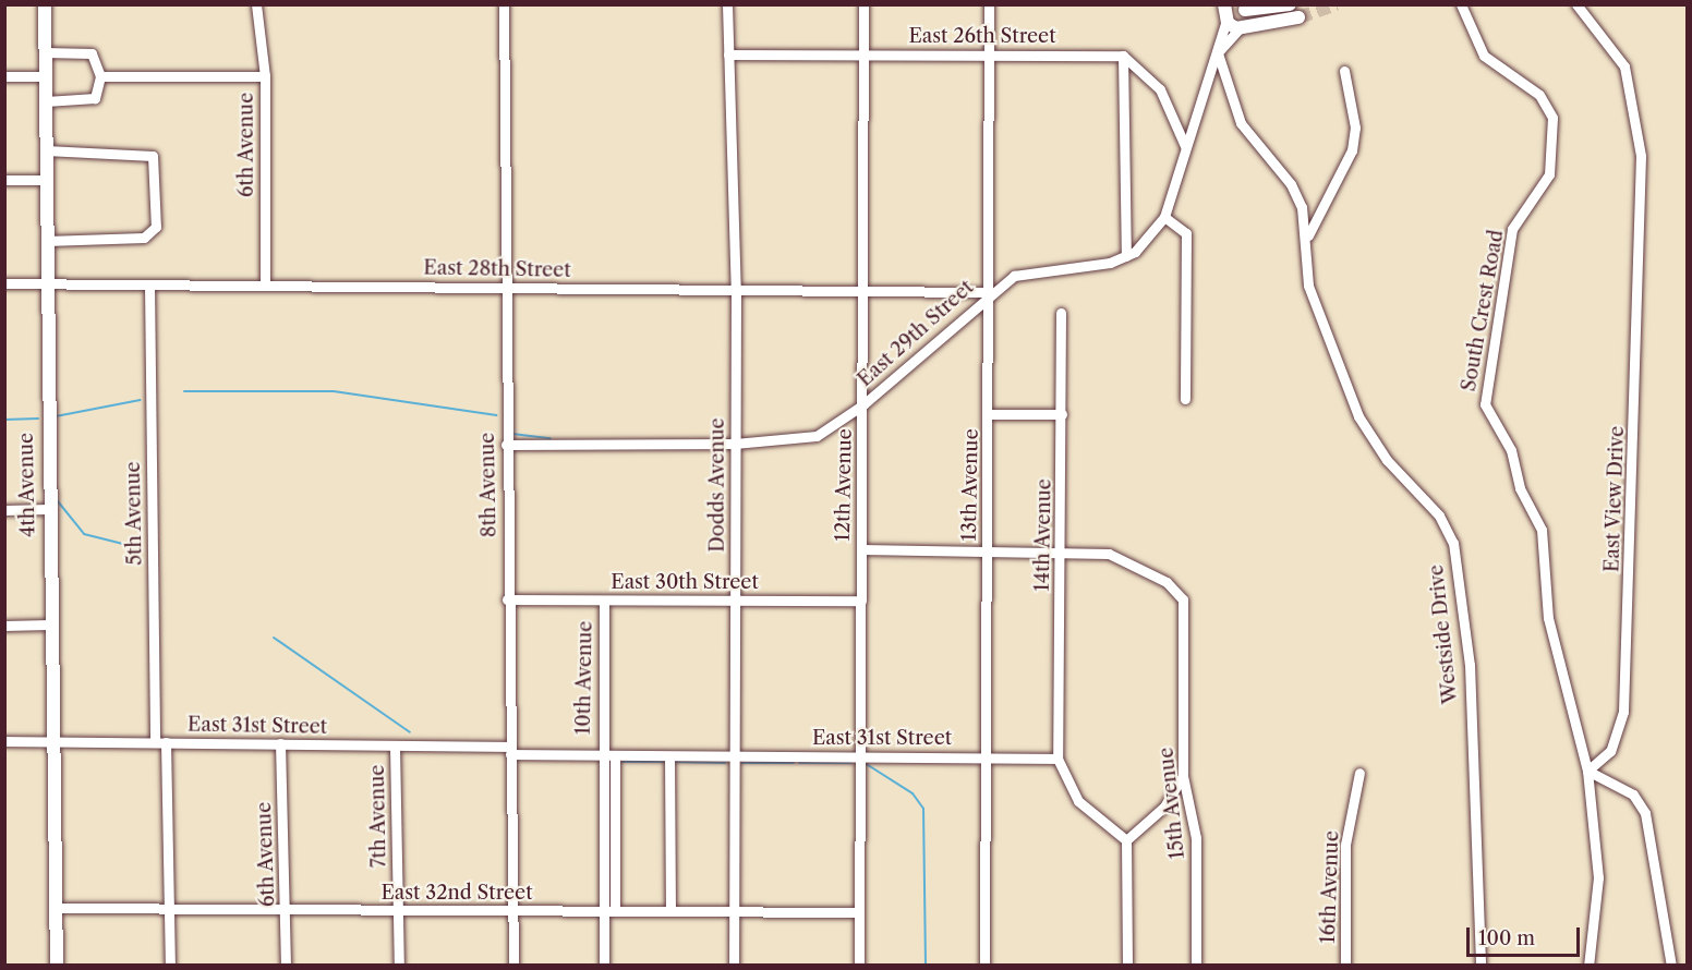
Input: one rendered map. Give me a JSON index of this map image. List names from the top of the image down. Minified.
{"streets":{"main road":["4th Avenue"],"street":["East 26th Street","6th Avenue","East 28th Street","South Crest Road","East 29th Street","8th Avenue","Dodds Avenue","12th Avenue","13th Avenue","East View Drive","5th Avenue","14th Avenue","East 30th Street","Westside Drive","10th Avenue","East 31st Street","15th Avenue","7th Avenue","16th Avenue","East 32nd Street"]},"crossings":[["East 26th Street","Dodds Avenue"],["East 26th Street","12th Avenue"],["East 26th Street","13th Avenue"],["6th Avenue","East 28th Street"],["6th Avenue","East 31st Street"],["6th Avenue","East 32nd Street"],["East 28th Street","East 29th Street"],["East 28th Street","4th Avenue"],["East 28th Street","8th Avenue"],["East 28th Street","Dodds Avenue"],["East 28th Street","12th Avenue"],["East 28th Street","13th Avenue"],["East 28th Street","5th Avenue"],["South Crest Road","East View Drive"],["East 29th Street","8th Avenue"],["East 29th Street","Dodds Avenue"],["East 29th Street","12th Avenue"],["East 29th Street","13th Avenue"],["4th Avenue","East 31st Street"],["4th Avenue","East 32nd Street"],["8th Avenue","East 30th Street"],["8th Avenue","East 31st Street"],["8th Avenue","East 32nd Street"],["Dodds Avenue","East 30th Street"],["Dodds Avenue","East 31st Street"],["Dodds Avenue","East 32nd Street"],["12th Avenue","East 30th Street"],["12th Avenue","East 31st Street"],["12th Avenue","East 32nd Street"],["13th Avenue","East 31st Street"],["5th Avenue","East 31st Street"],["5th Avenue","East 32nd Street"],["14th Avenue","East 31st Street"],["14th Avenue","15th Avenue"],["East 30th Street","10th Avenue"],["10th Avenue","East 31st Street"],["10th Avenue","East 32nd Street"],["East 31st Street","7th Avenue"],["7th Avenue","East 32nd Street"]],"scale_bar":"100 m"}
